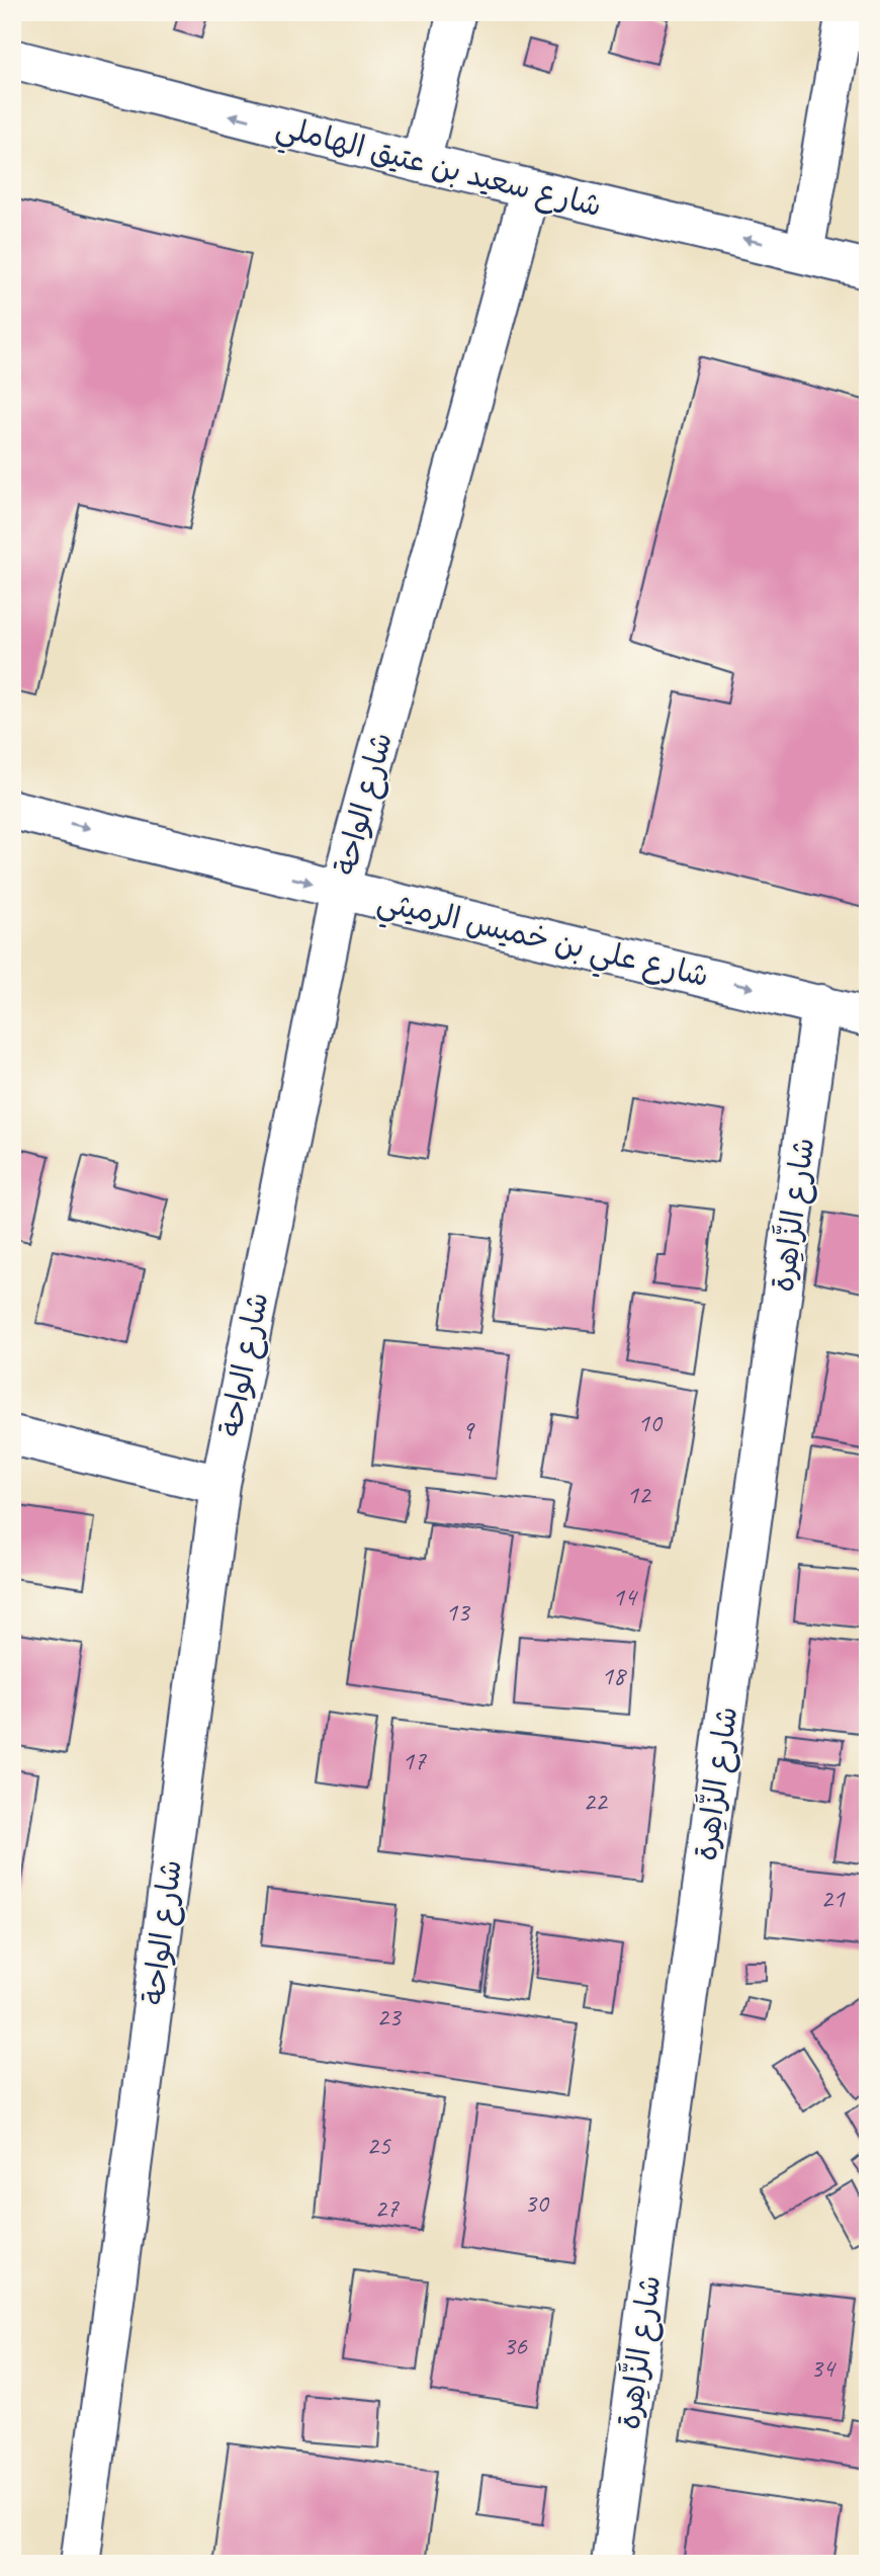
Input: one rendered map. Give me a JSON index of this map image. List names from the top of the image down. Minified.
{"streets":{"street":["شارع سعيد بن عتيق الهاملي","شارع الواحة","شارع علي بن خميس الرميثي","شارع الزَّاهِرة"]},"crossings":[["شارع سعيد بن عتيق الهاملي","شارع الواحة"],["شارع الواحة","شارع علي بن خميس الرميثي"],["شارع علي بن خميس الرميثي","شارع الزَّاهِرة"]],"one_way":["شارع سعيد بن عتيق الهاملي","شارع علي بن خميس الرميثي"],"house_numbers":["10","9","12","14","13","18","17","22","21","23","25","30","27","36","34"]}
